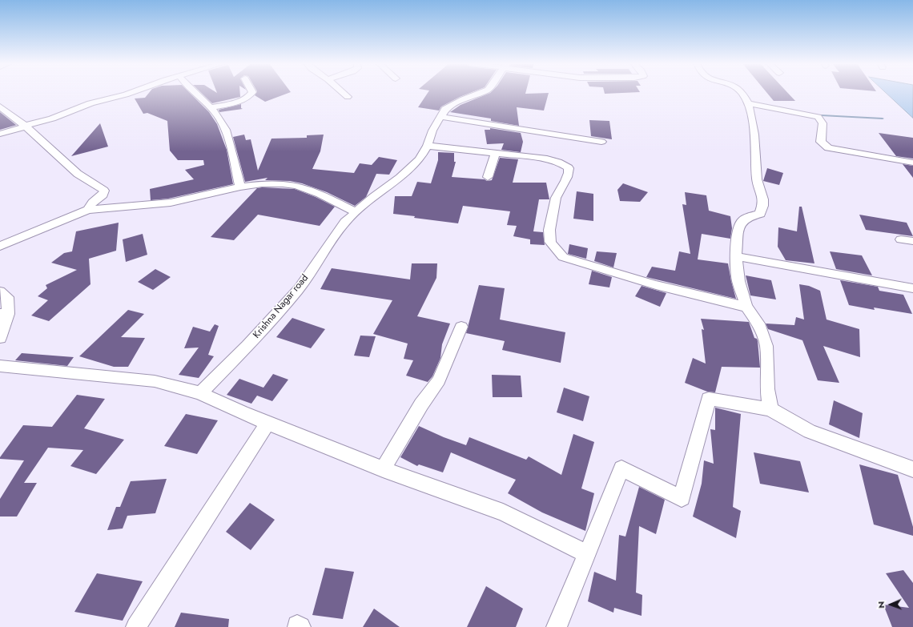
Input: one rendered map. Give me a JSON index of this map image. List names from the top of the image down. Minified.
{"streets":{"street":["Krishna Nagar road"]},"north":"left"}
